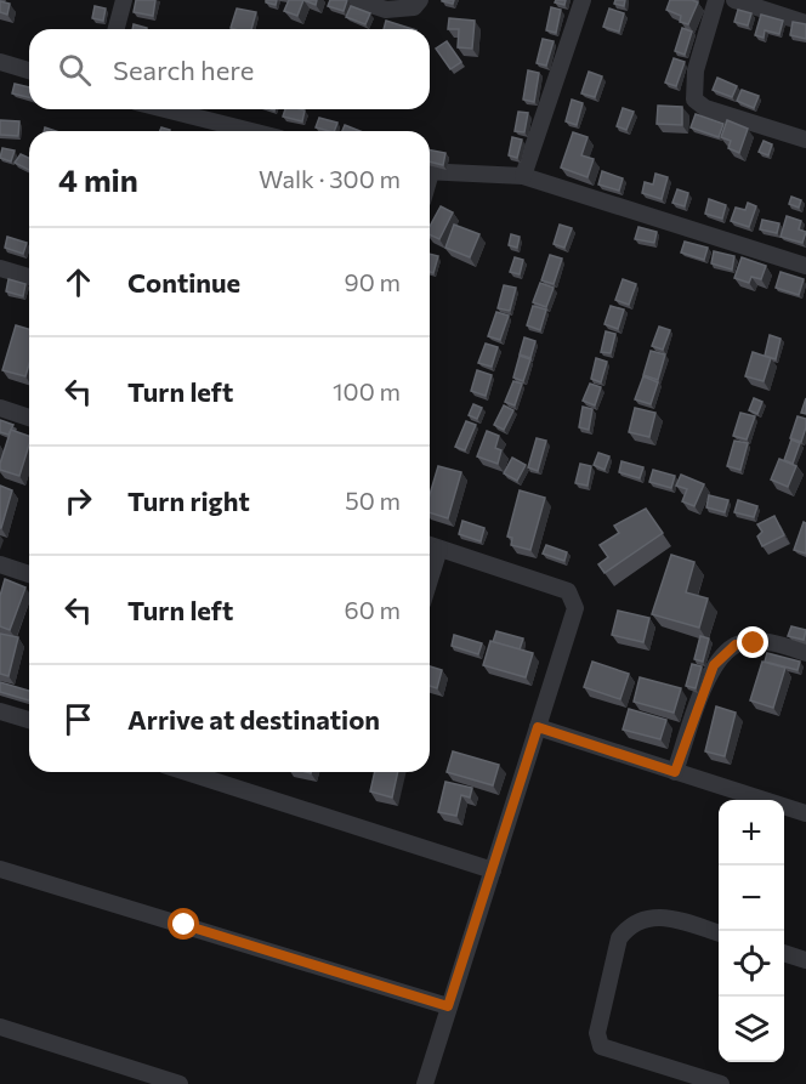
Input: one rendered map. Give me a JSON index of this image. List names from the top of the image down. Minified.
{"page":{"search":"Search here","heading":["4 min","Walk · 300 m"],"list":[["Continue","90 m"],["Turn left","100 m"],["Turn right","50 m"],["Turn left","60 m"],"Arrive at destination"],"map_buttons":["+","−"]}}
